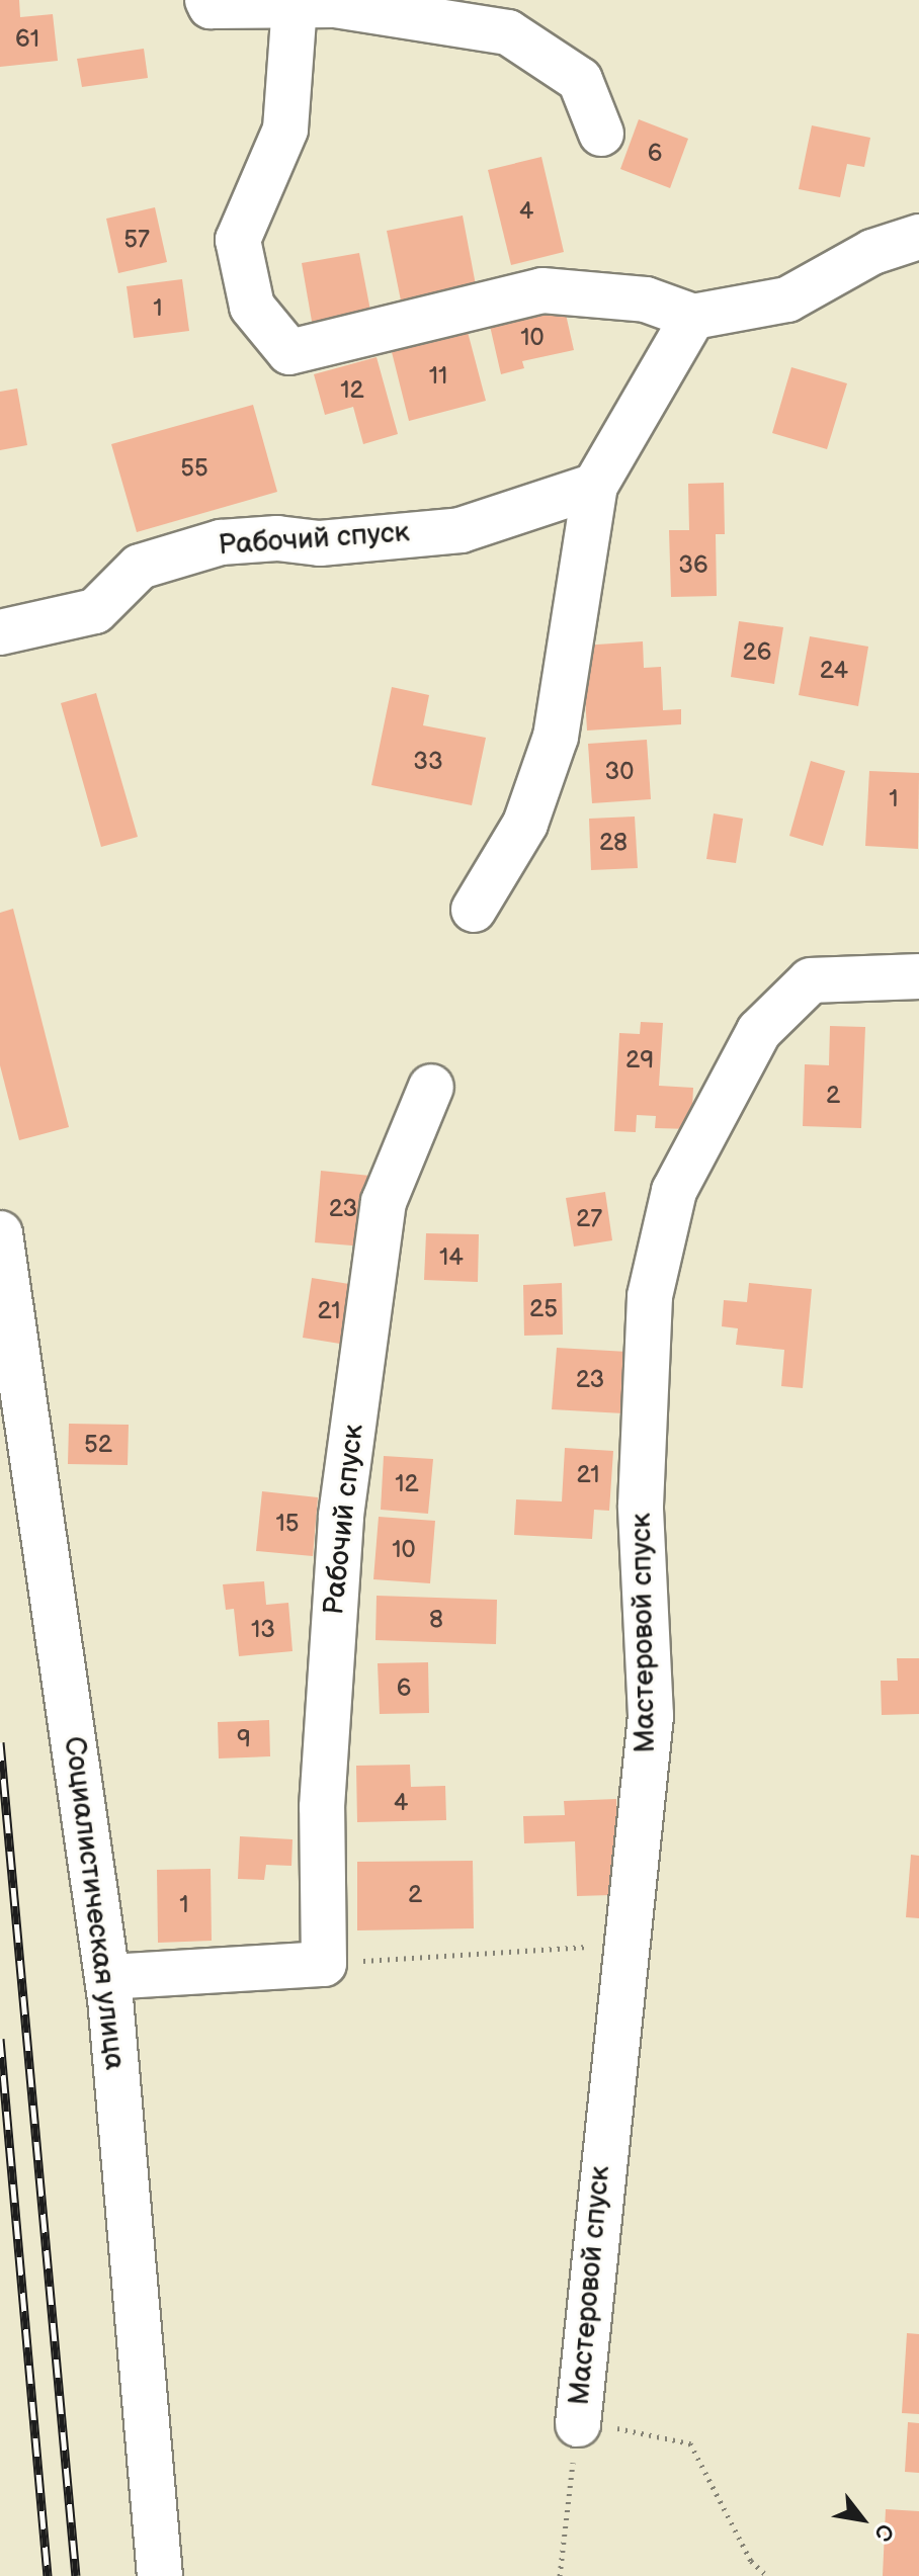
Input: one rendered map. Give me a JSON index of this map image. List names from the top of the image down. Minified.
{"streets":{"street":["Рабочий спуск","Мастеровой спуск","Социалистическая улица"]},"house_numbers":["61","6","4","57","1","10","11","12","55","36","26","24","33","30","1","28","29","2","23","27","14","25","21","23","52","21","12","15","10","8","13","6","9","4","2","1"],"north":"bottom right"}
